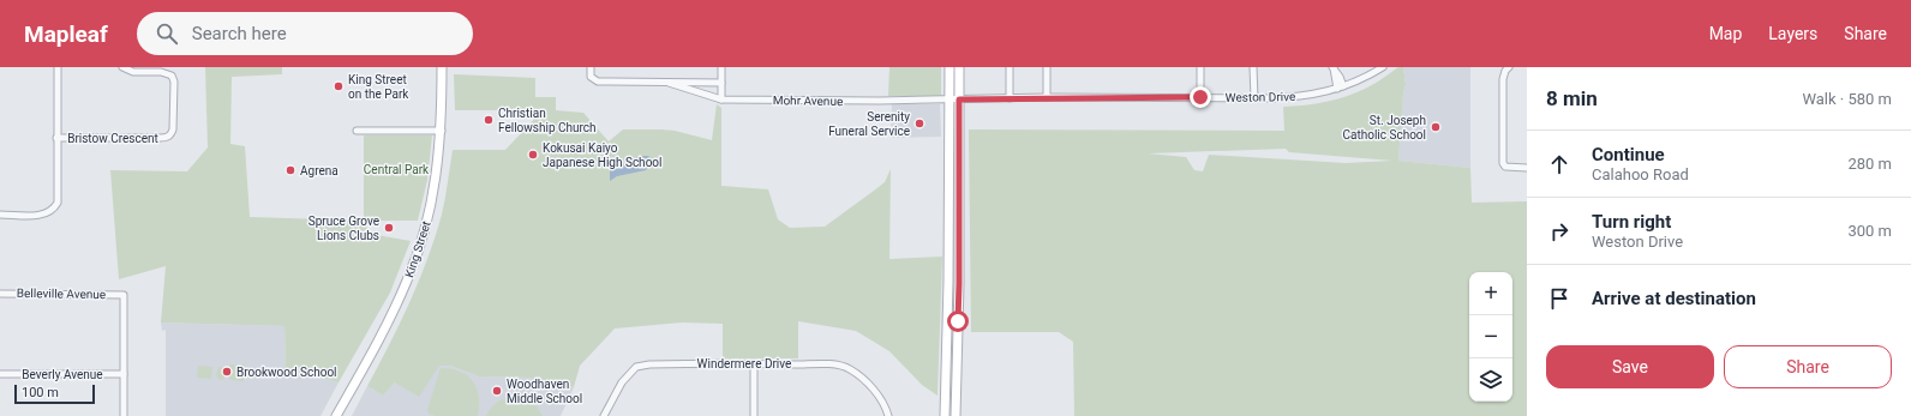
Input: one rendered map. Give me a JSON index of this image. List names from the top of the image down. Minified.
{"streets":{"main road":["King Street"],"street":["Weston Drive","Mohr Avenue","Bristow Crescent","Belleville Avenue","Windermere Drive","Beverly Avenue"]},"crossings":[["Weston Drive","Mohr Avenue"],["Belleville Avenue","Beverly Avenue"]],"parks":["Central Park"],"places":["King Street on the Park","Christian Fellowship Church","Serenity Funeral Service","St. Joseph Catholic School","Kokusai Kaiyo Japanese High School","Agrena","Spruce Grove Lions Clubs","Brookwood School","Woodhaven Middle School"],"scale_bar":"100 m","page":{"header":"Mapleaf","search":"Search here","nav":["Map","Layers","Share"],"heading":["8 min","Walk · 580 m"],"list":[["Continue","Calahoo Road","280 m"],["Turn right","Weston Drive","300 m"],"Arrive at destination"],"map_buttons":["+","−"],"buttons":["Save","Share"],"scale":"100 m"}}
